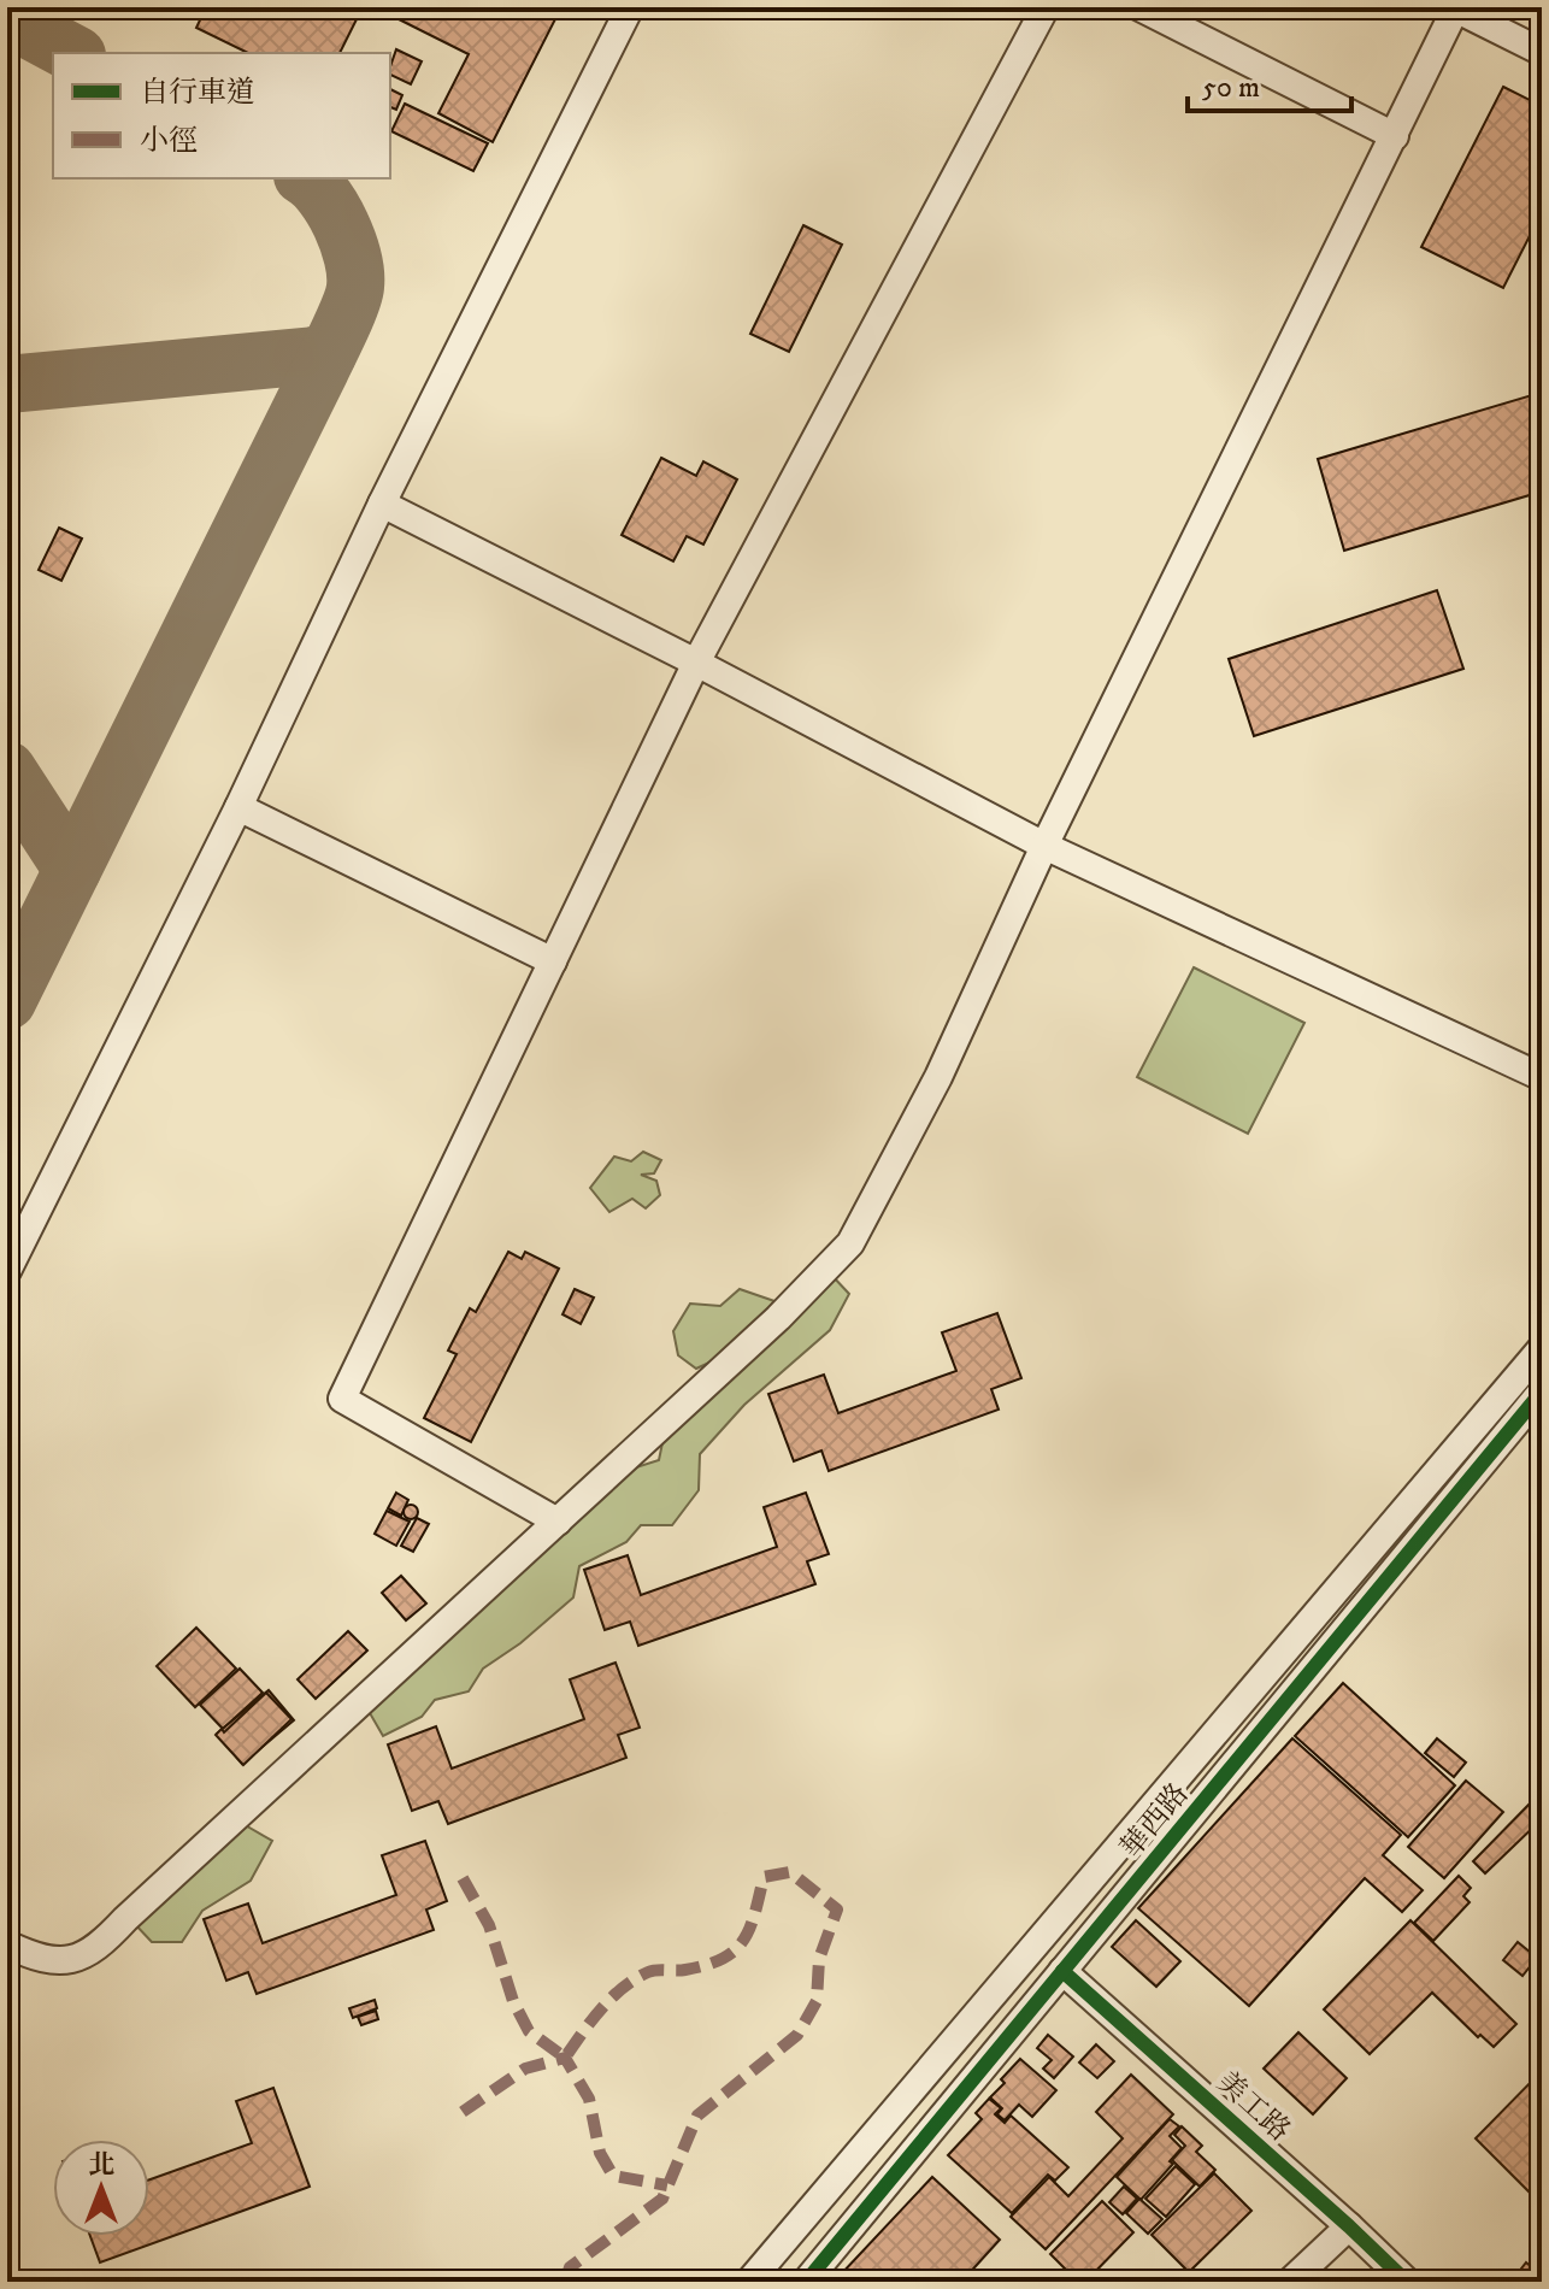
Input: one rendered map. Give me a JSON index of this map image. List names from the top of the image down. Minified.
{"streets":{"street":["華西路","美工路"]},"crossings":[["華西路","美工路"]],"legend":["自行車道","小徑"],"scale_bar":"50 m","north":"top"}
